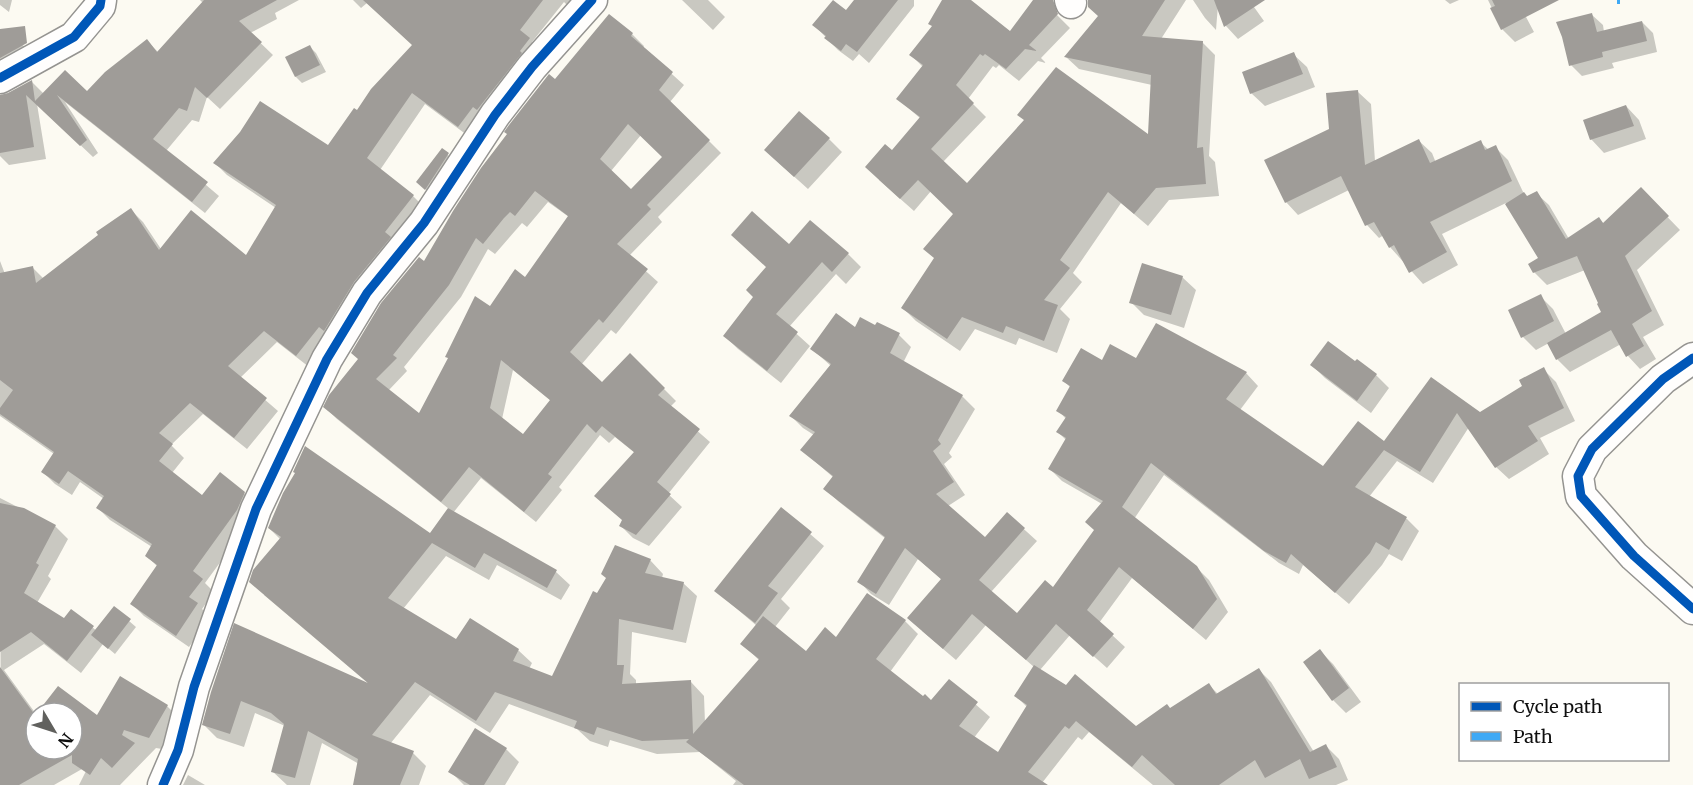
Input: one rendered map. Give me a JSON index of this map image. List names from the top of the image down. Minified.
{"legend":["Cycle path","Path"],"north":"bottom right"}
